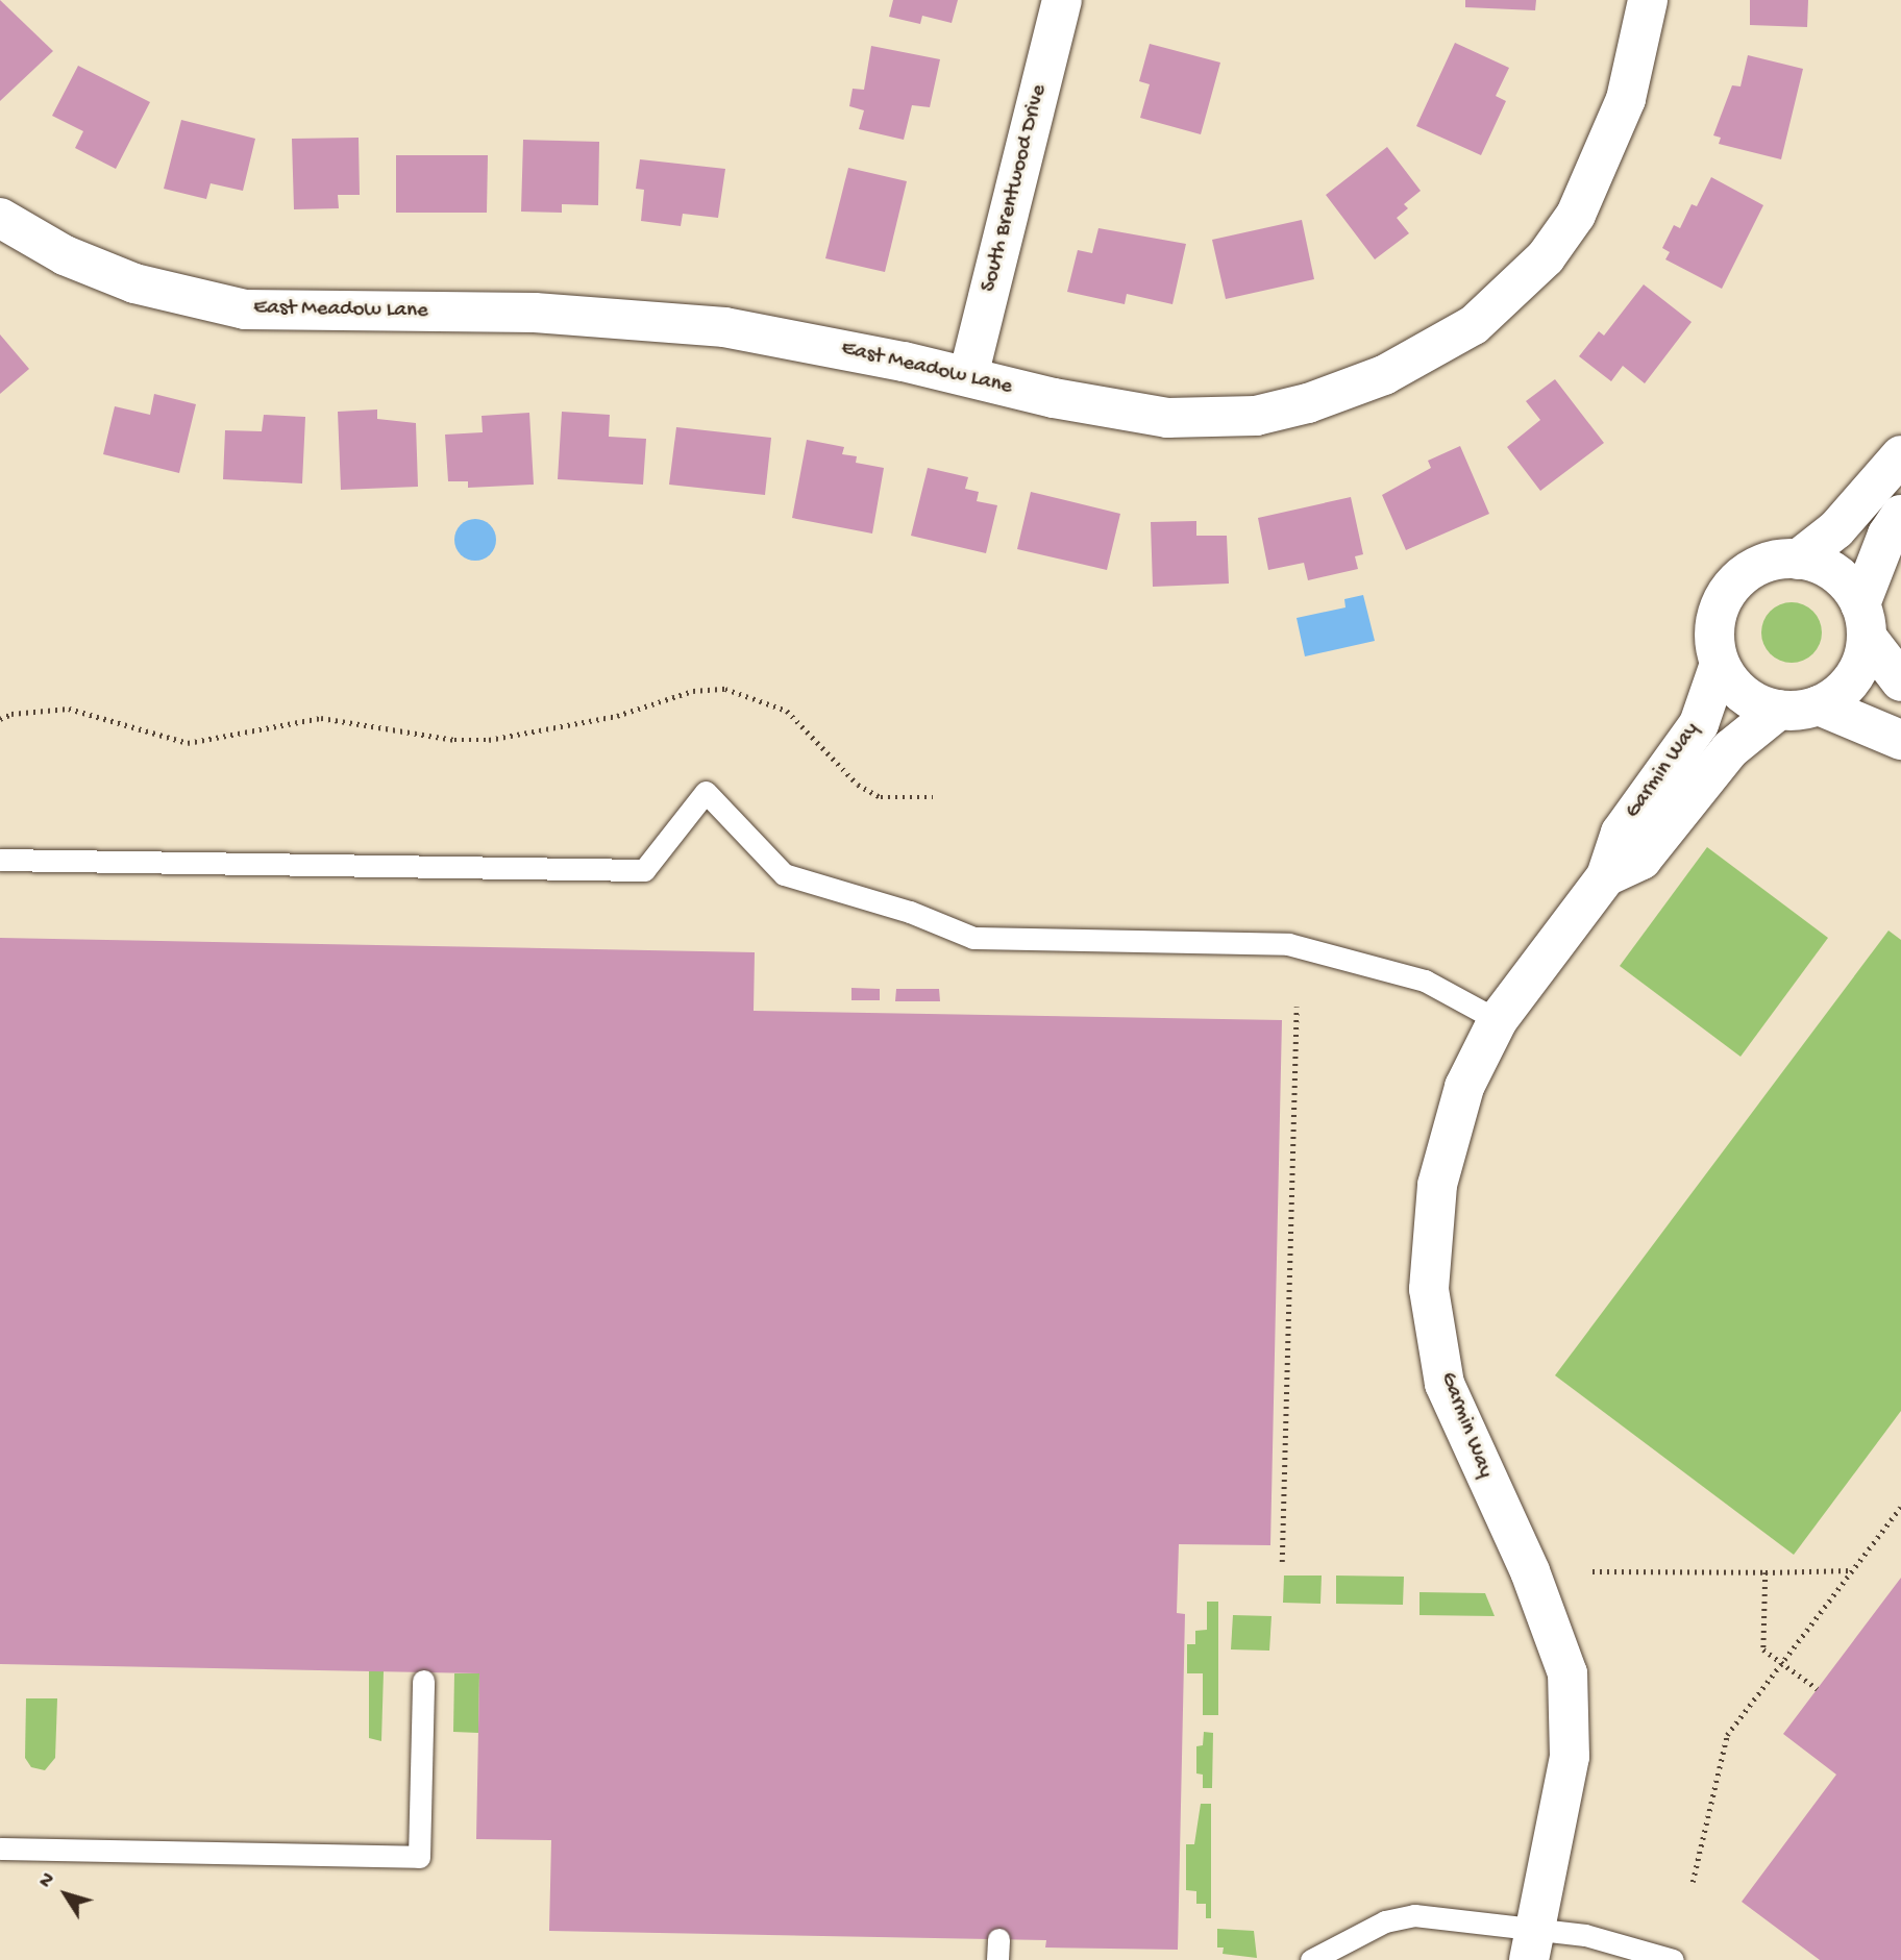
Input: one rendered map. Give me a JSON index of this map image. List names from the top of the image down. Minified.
{"streets":{"street":["South Brentwood Drive","East Meadow Lane","Garmin Way"]},"crossings":[["South Brentwood Drive","East Meadow Lane"]],"north":"top left"}
